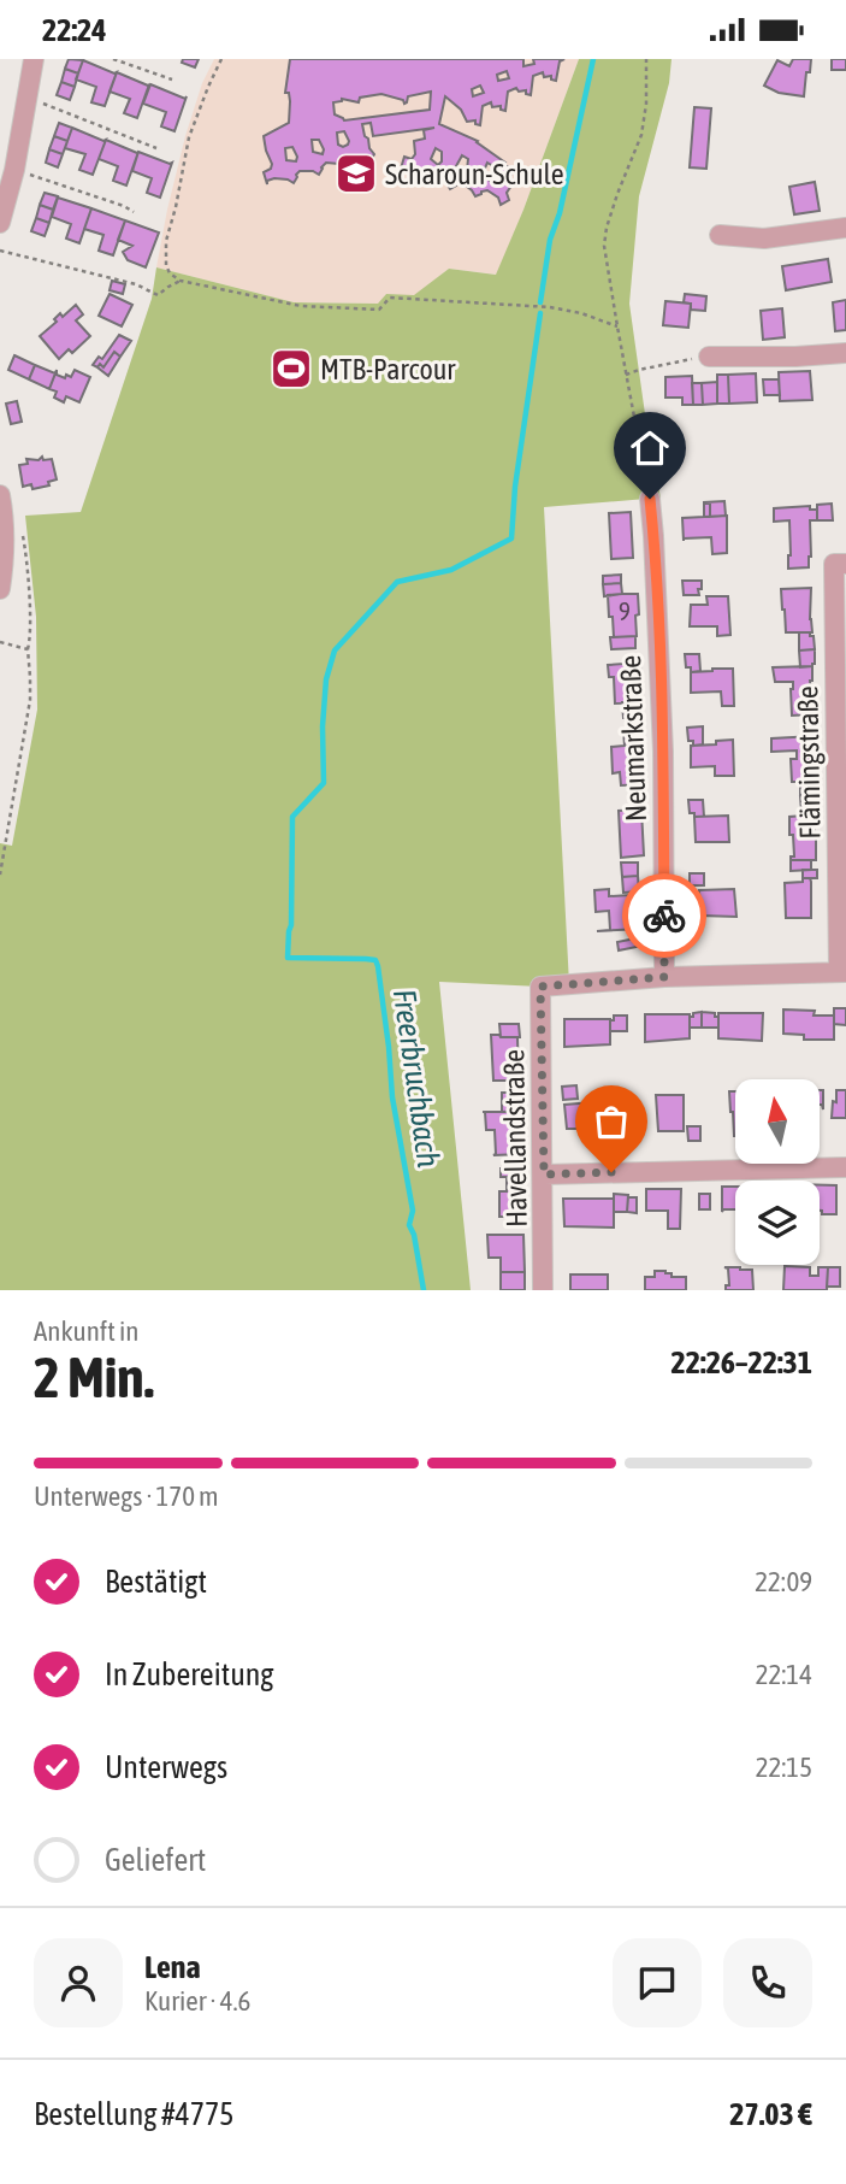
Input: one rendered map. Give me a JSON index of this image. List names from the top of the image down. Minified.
{"streets":{"street":["Neumarkstraße","Flämingstraße","Havellandstraße"]},"crossings":[["Neumarkstraße","Havellandstraße"]],"water":["Freerbruchbach"],"places":{"school or university":["Scharoun-Schule"],"sports":["MTB-Parcour"]},"house_numbers":["9"],"north":"top","page":{"status":"22:24","heading":["2 Min.","Ankunft in","22:26–22:31"],"panel":["Lena","Kurier · 4.6","Bestellung #4775","27.03 €"],"bar":"Unterwegs · 170 m","list":[["Bestätigt","22:09"],["In Zubereitung","22:14"],["Unterwegs","22:15"],"Geliefert"]}}
